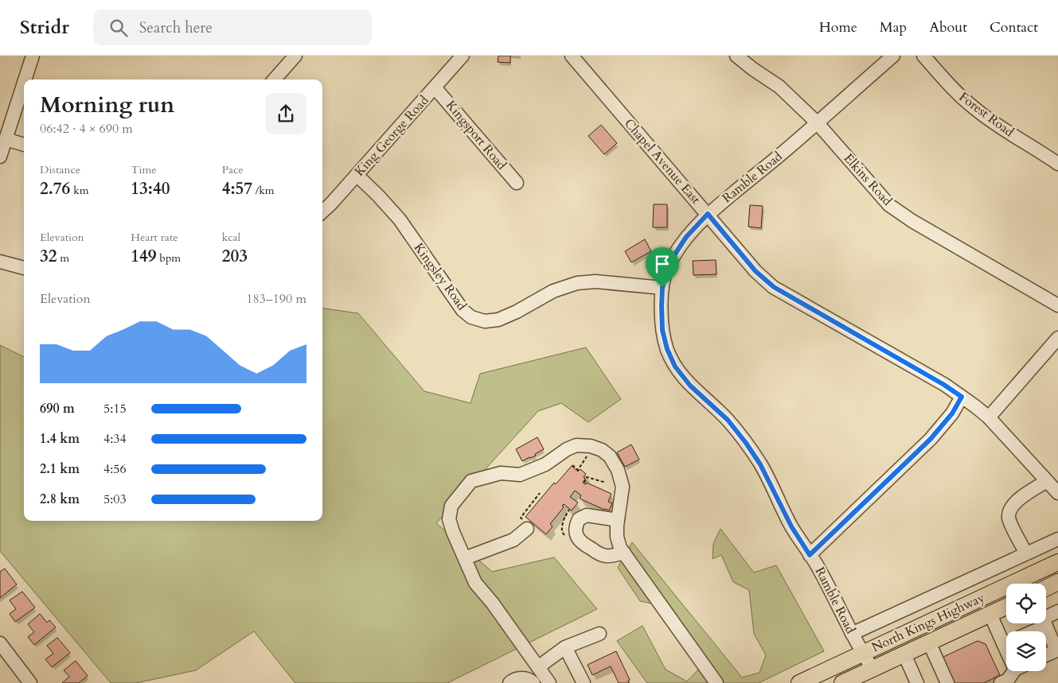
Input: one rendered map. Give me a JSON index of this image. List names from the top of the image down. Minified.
{"streets":{"main road":["North Kings Highway"],"street":["Forest Road","Kingsport Road","King George Road","Chapel Avenue East","Ramble Road","Elkins Road","Kingsley Road"]},"crossings":[["Kingsport Road","King George Road"],["King George Road","Kingsley Road"],["Chapel Avenue East","Ramble Road"],["Ramble Road","Elkins Road"],["Ramble Road","Kingsley Road"],["Ramble Road","North Kings Highway"]],"page":{"header":"Stridr","search":"Search here","nav":["Home","Map","About","Contact"],"heading":["Morning run","06:42 · 4 × 690 m"],"stats":[["Distance","2.76 km"],["Time","13:40"],["Pace","4:57 /km"],["Elevation","32 m"],["Heart rate","149 bpm"],["kcal","203"]],"chart":["Elevation","183–190 m"],"list":[{"name":"690 m","note":"5:15"},{"name":"1.4 km","note":"4:34"},{"name":"2.1 km","note":"4:56"},{"name":"2.8 km","note":"5:03"}]}}
